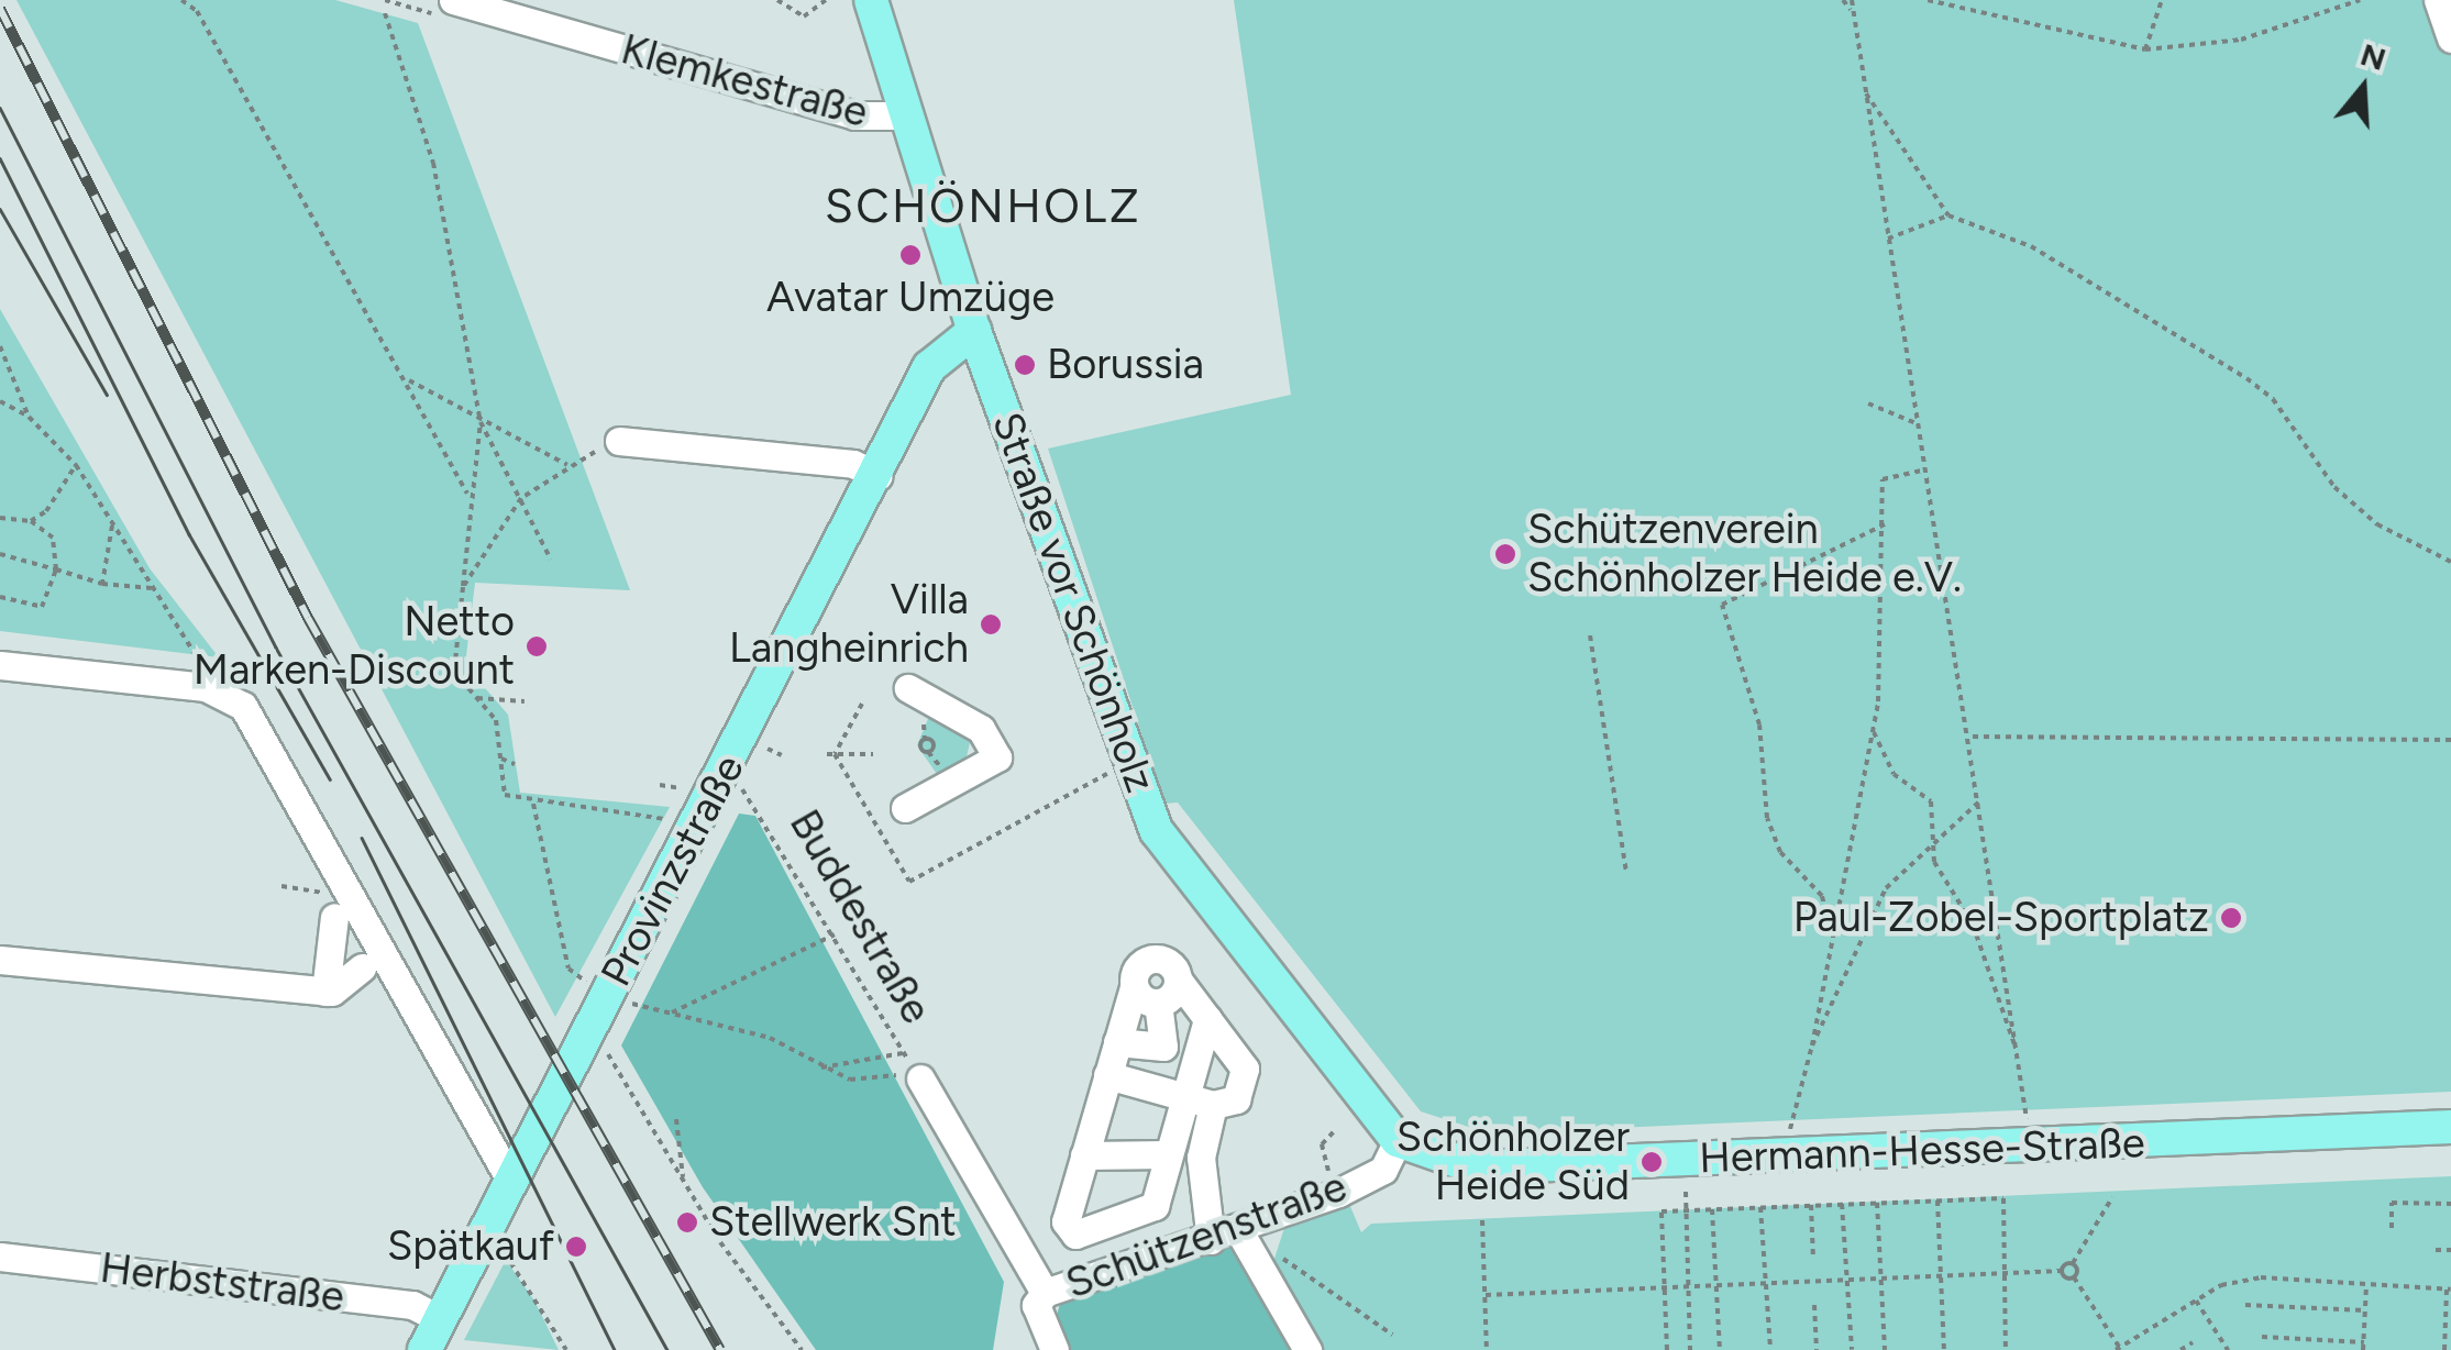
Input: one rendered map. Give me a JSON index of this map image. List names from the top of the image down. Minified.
{"streets":{"main road":["Straße vor Schönholz","Provinzstraße","Hermann-Hesse-Straße"],"street":["Klemkestraße","Schützenstraße","Herbststraße"],"path":["Buddestraße"]},"crossings":[["Klemkestraße","Straße vor Schönholz"],["Straße vor Schönholz","Provinzstraße"],["Straße vor Schönholz","Hermann-Hesse-Straße"],["Straße vor Schönholz","Schützenstraße"],["Provinzstraße","Herbststraße"],["Buddestraße","Schützenstraße"],["Hermann-Hesse-Straße","Schützenstraße"]],"districts":["SCHÖNHOLZ"],"places":["Avatar Umzüge","Borussia","Schützenverein Schönholzer Heide e.V.","Villa Langheinrich","Netto Marken-Discount","Paul-Zobel-Sportplatz","Schönholzer Heide Süd","Stellwerk Snt","Spätkauf"],"north":"top"}
